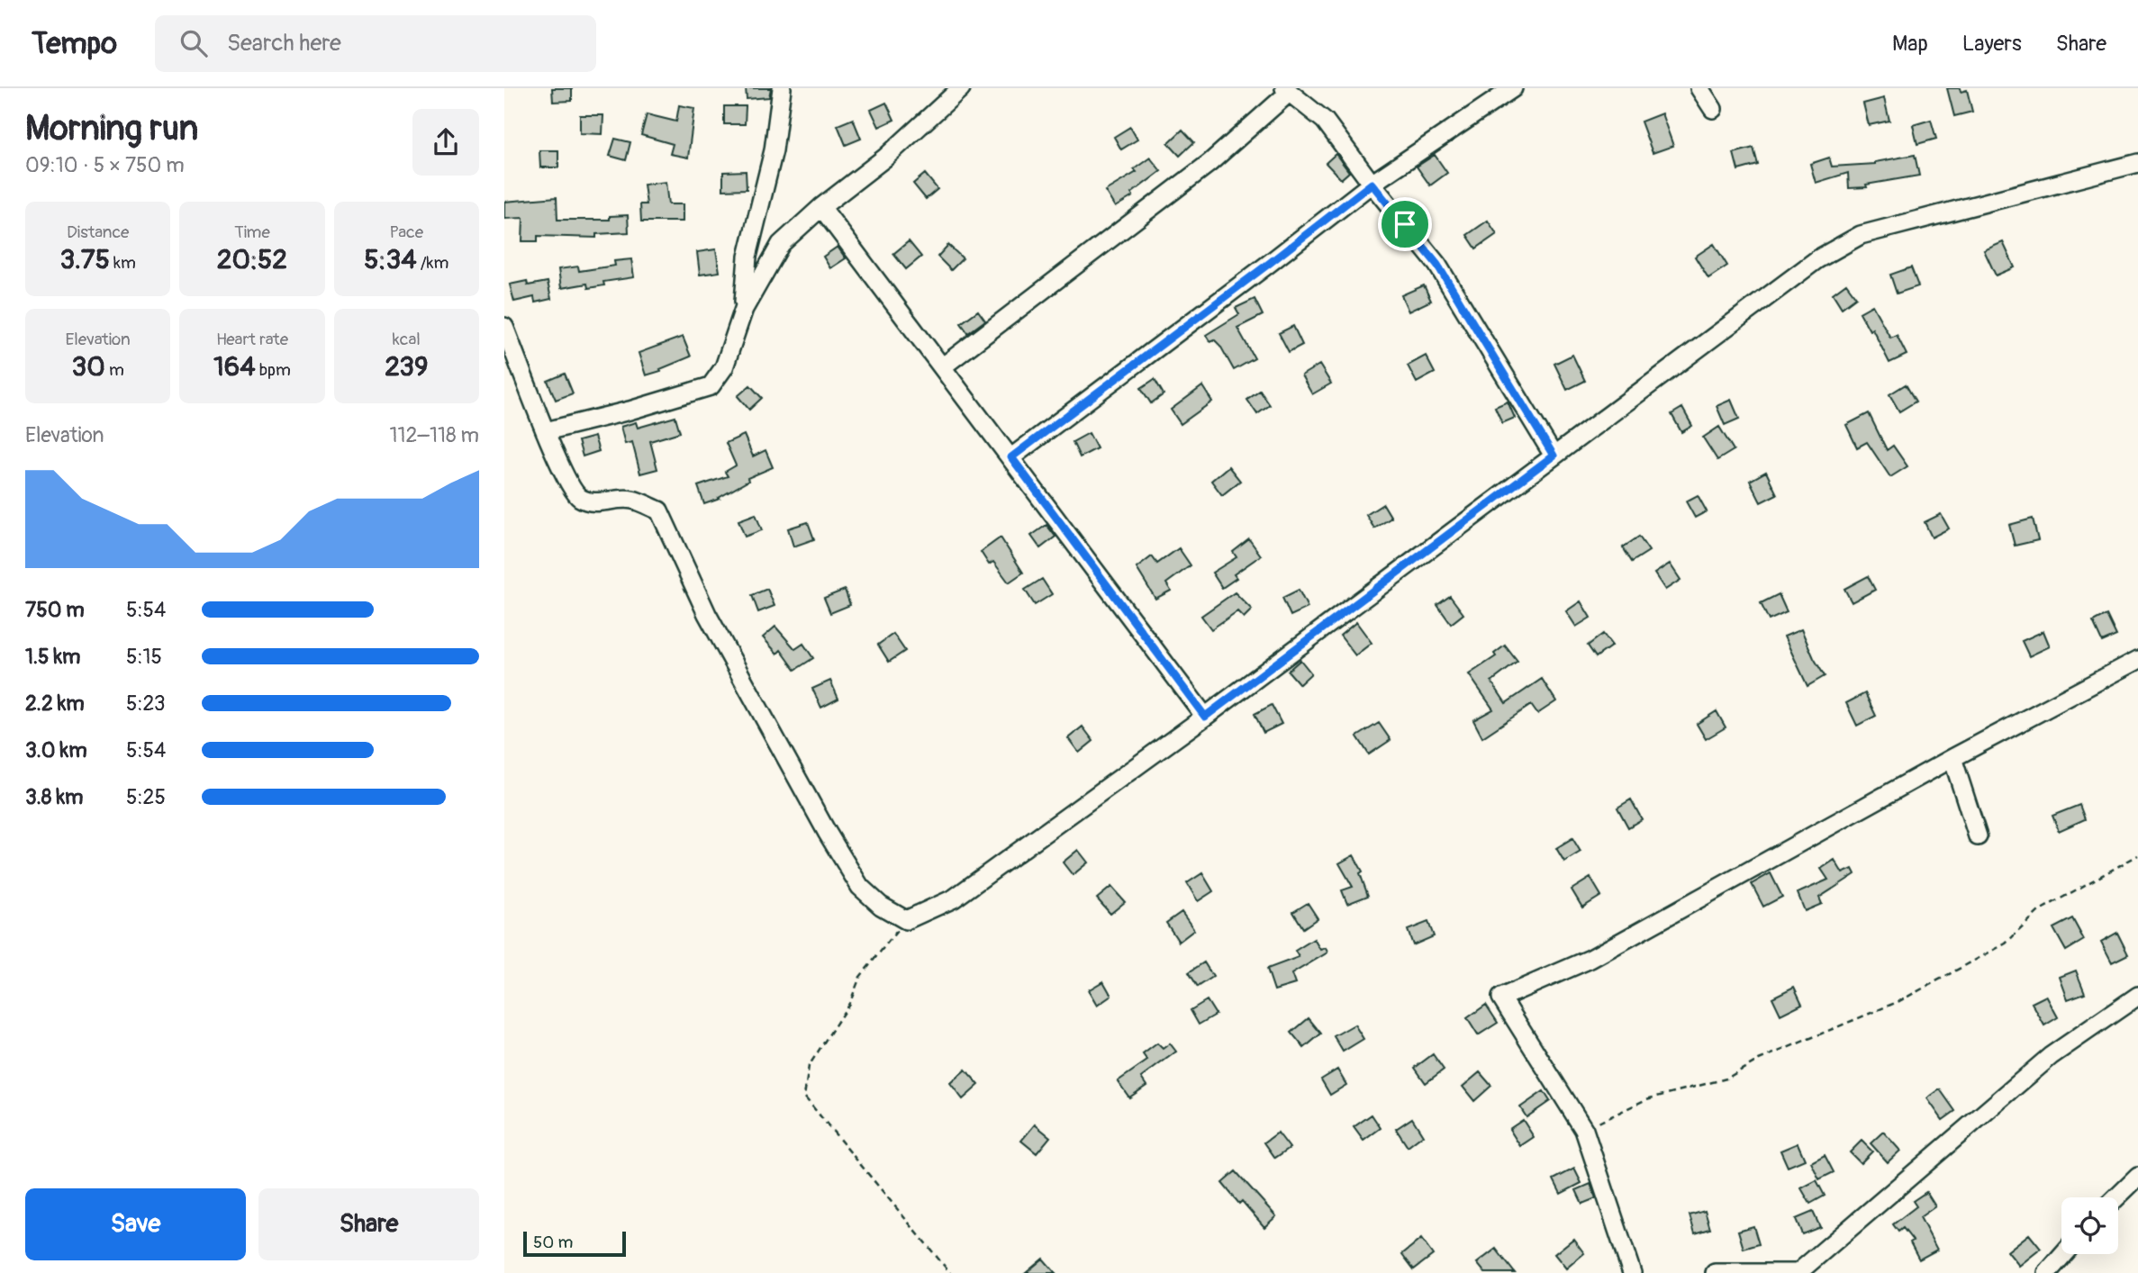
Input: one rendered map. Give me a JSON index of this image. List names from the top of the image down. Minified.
{"scale_bar":"50 m","page":{"header":"Tempo","search":"Search here","nav":["Map","Layers","Share"],"heading":["Morning run","09:10 · 5 × 750 m"],"stats":[["Distance","3.75 km"],["Time","20:52"],["Pace","5:34 /km"],["Elevation","30 m"],["Heart rate","164 bpm"],["kcal","239"]],"chart":["Elevation","112–118 m"],"list":[{"name":"750 m","note":"5:54"},{"name":"1.5 km","note":"5:15"},{"name":"2.2 km","note":"5:23"},{"name":"3.0 km","note":"5:54"},{"name":"3.8 km","note":"5:25"}],"buttons":["Save","Share"],"scale":"50 m"}}
